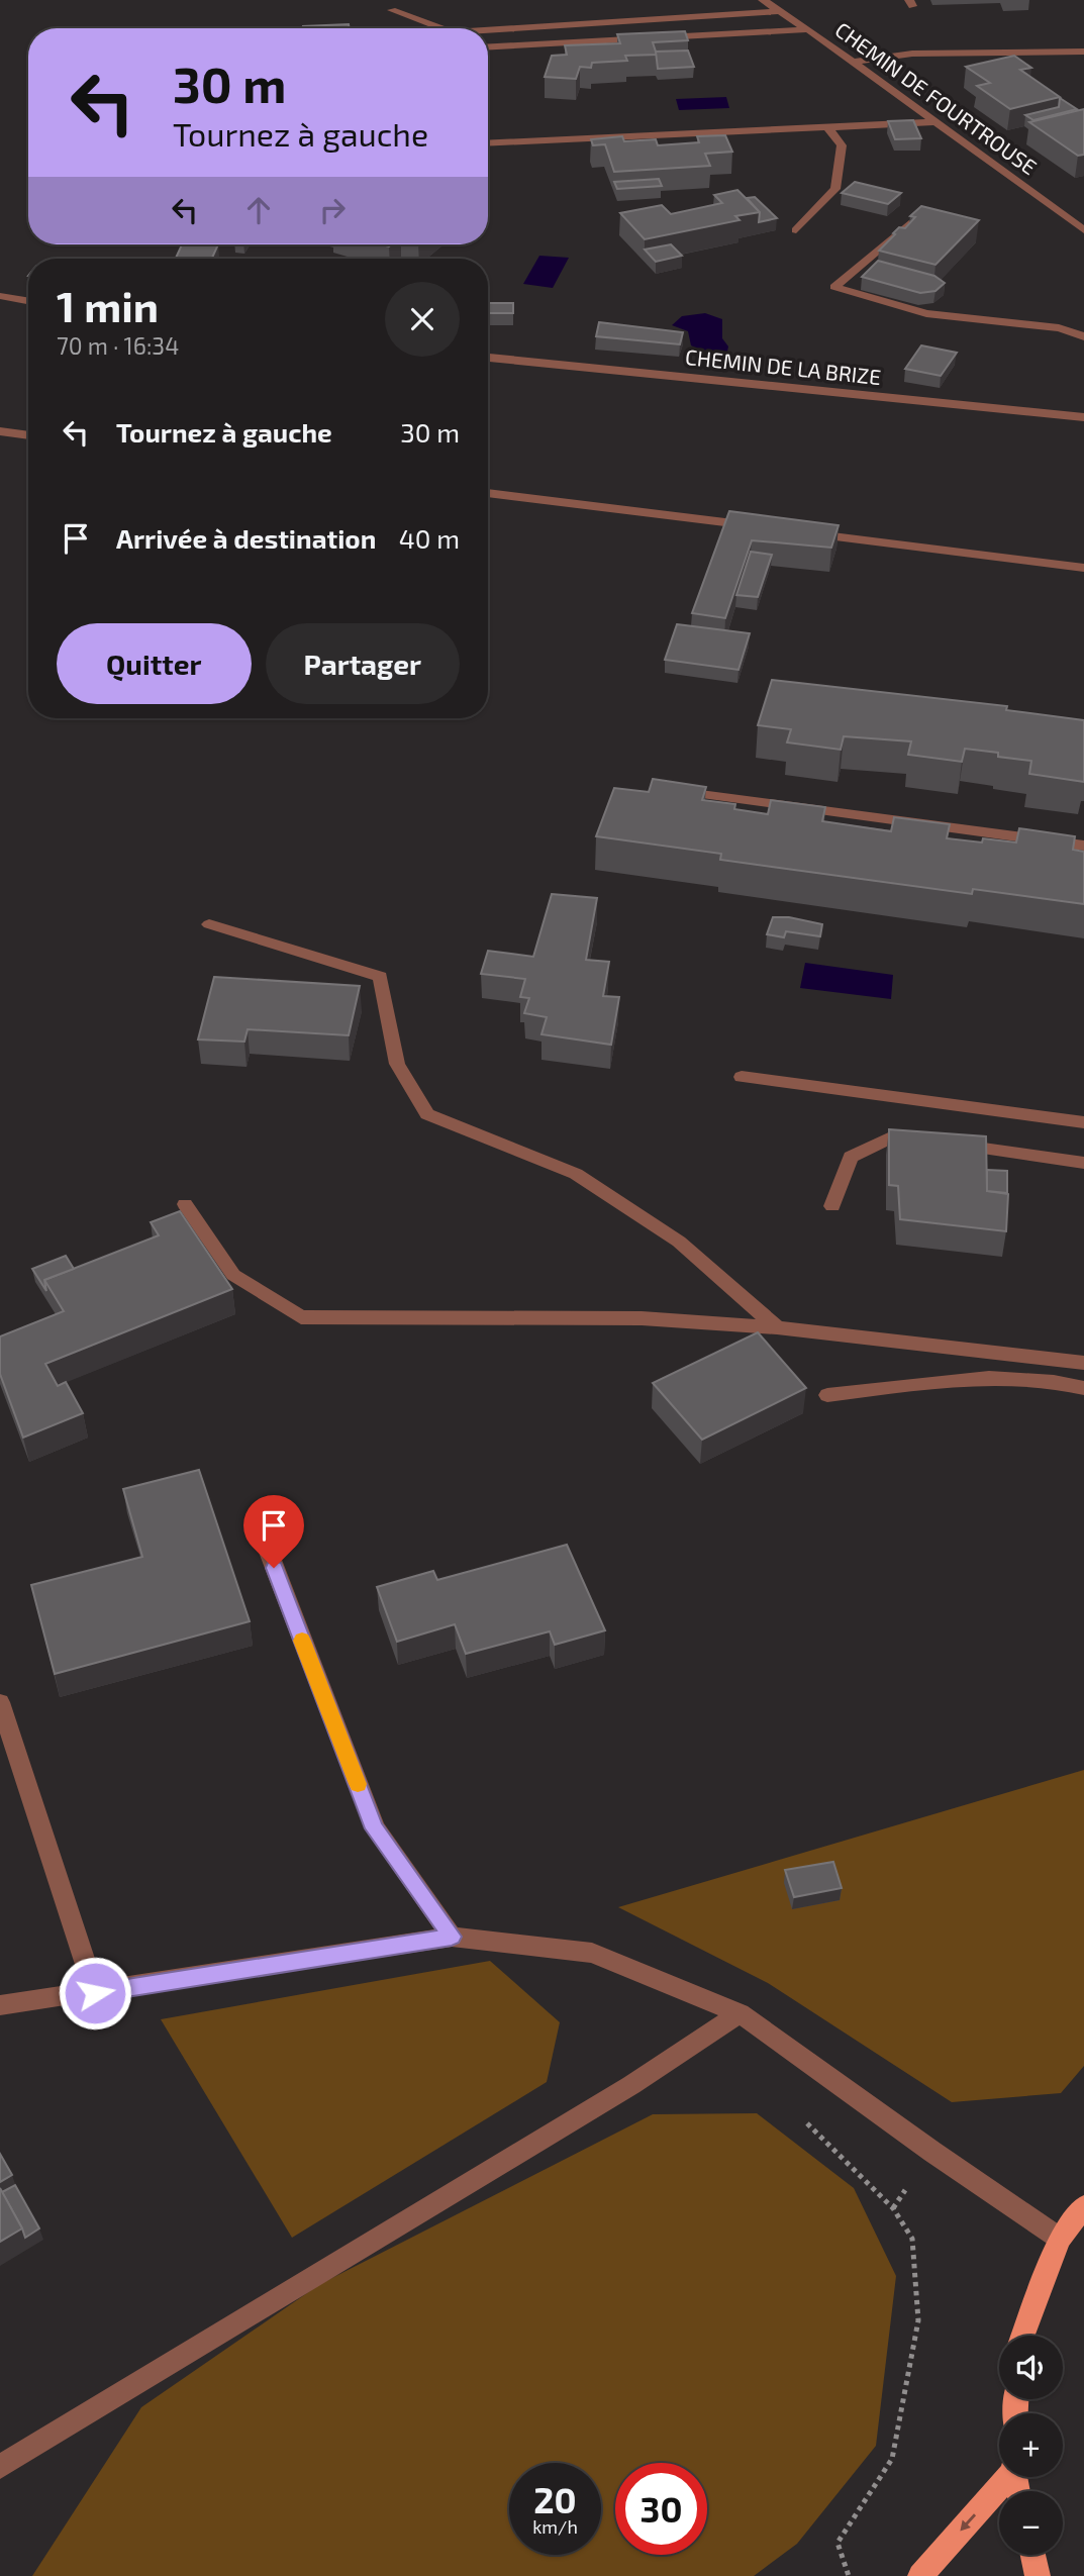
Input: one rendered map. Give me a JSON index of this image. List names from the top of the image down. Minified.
{"streets":{"street":["CHEMIN DE FOURTROUSE","CHEMIN DE LA BRIZE"]},"page":{"turn":["30 m","Tournez à gauche"],"heading":["1 min","70 m · 16:34"],"list":[{"name":"Tournez à gauche","value":"30 m"},{"name":"Arrivée à destination","value":"40 m"}],"buttons":["Quitter","Partager"],"map_buttons":["+","−"],"speed":"20 km/h","limit":"30"}}
